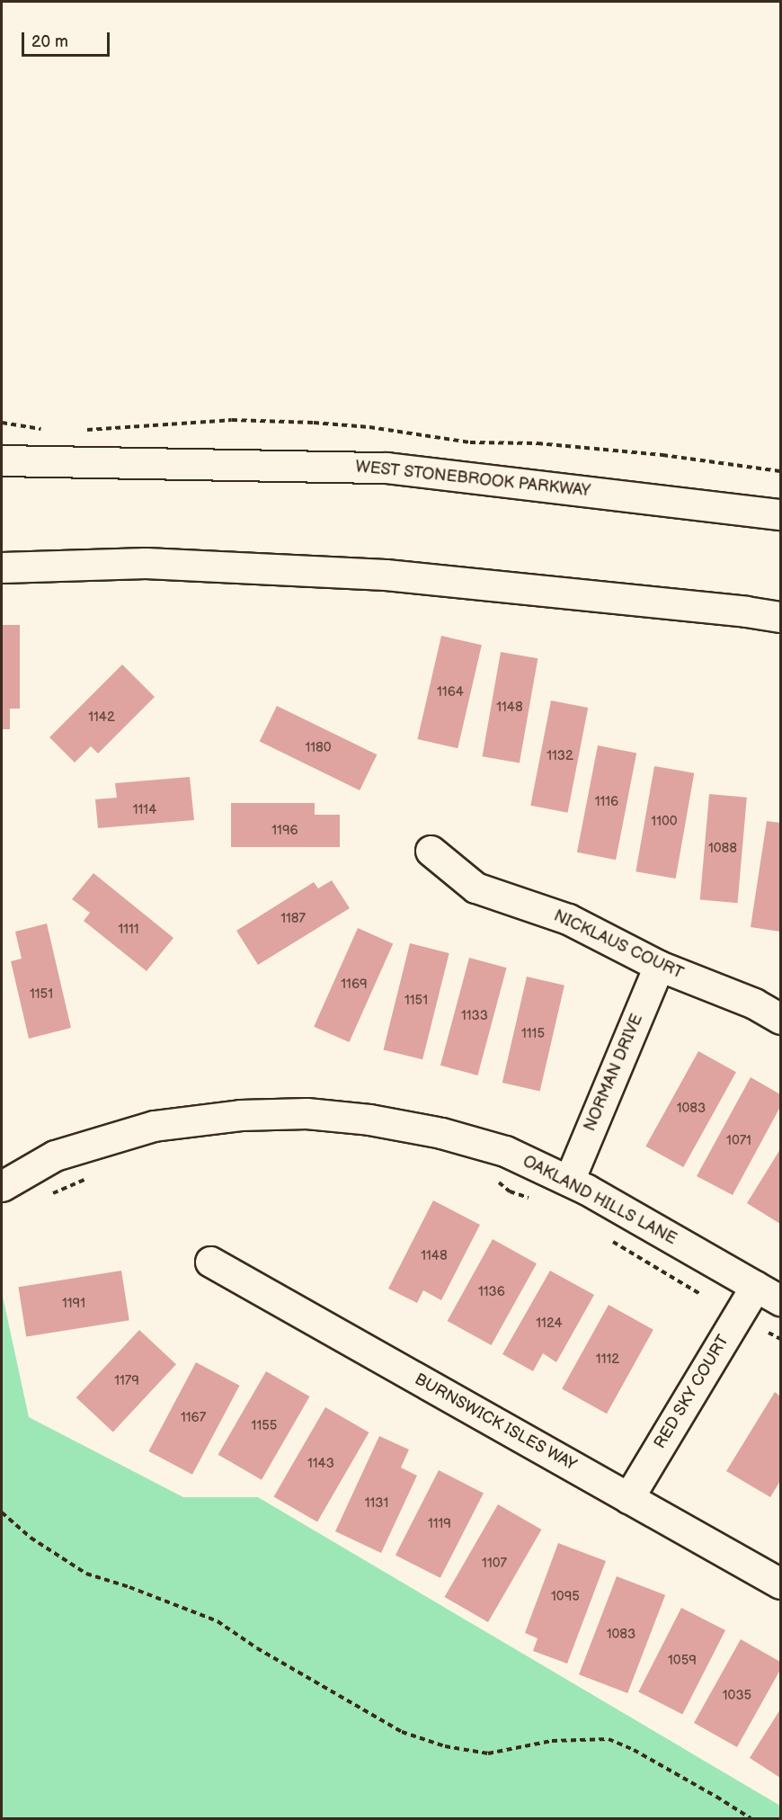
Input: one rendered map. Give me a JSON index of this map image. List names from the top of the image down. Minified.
{"streets":{"street":["WEST STONEBROOK PARKWAY","NICKLAUS COURT","NORMAN DRIVE","OAKLAND HILLS LANE","RED SKY COURT","BURNSWICK ISLES WAY"]},"crossings":[["NICKLAUS COURT","NORMAN DRIVE"],["NORMAN DRIVE","OAKLAND HILLS LANE"],["OAKLAND HILLS LANE","RED SKY COURT"],["RED SKY COURT","BURNSWICK ISLES WAY"]],"house_numbers":["1164","1148","1142","1180","1132","1116","1114","1100","1196","1088","1187","1111","1169","1151","1151","1133","1115","1083","1071","1148","1136","1191","1124","1112","1179","1167","1155","1143","1131","1119","1107","1095","1083","1059","1035"],"scale_bar":"20 m"}
